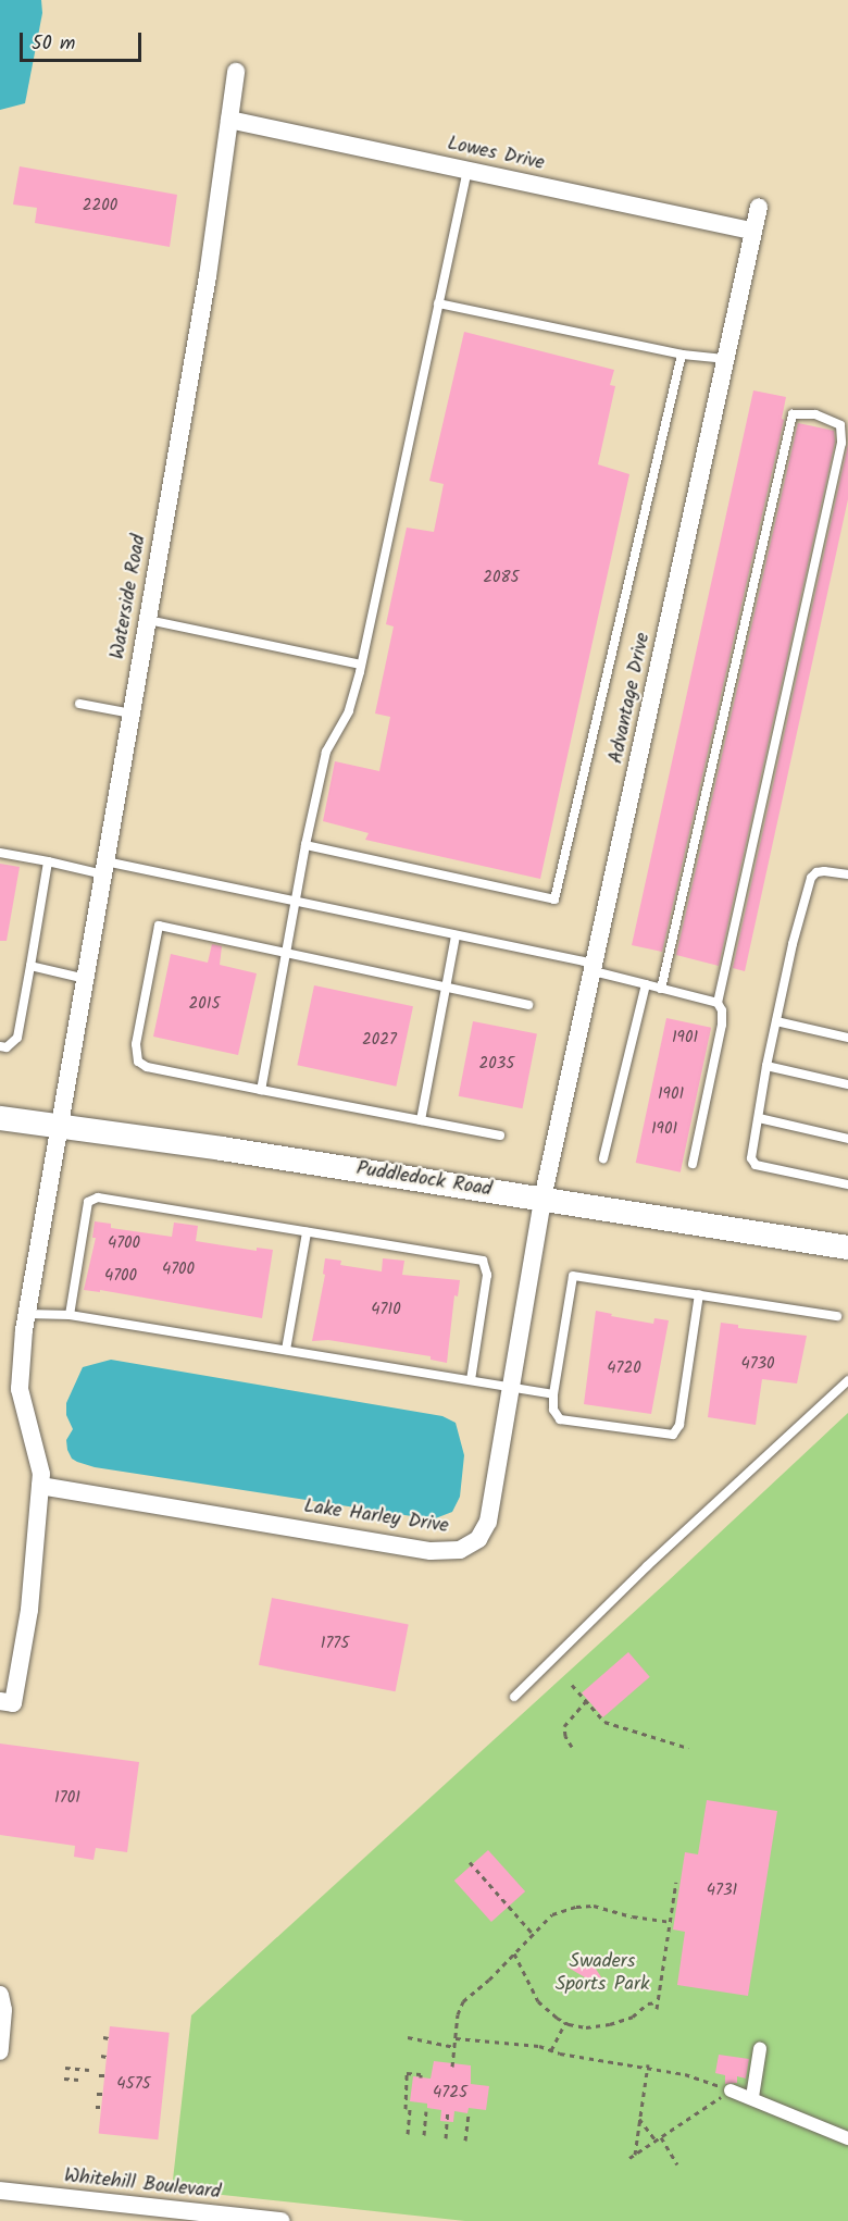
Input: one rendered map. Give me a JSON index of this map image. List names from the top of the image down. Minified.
{"streets":{"main road":["Puddledock Road"],"street":["Lowes Drive","Waterside Road","Advantage Drive","Lake Harley Drive","Whitehill Boulevard"]},"crossings":[["Lowes Drive","Waterside Road"],["Lowes Drive","Advantage Drive"],["Waterside Road","Puddledock Road"],["Waterside Road","Lake Harley Drive"],["Advantage Drive","Puddledock Road"],["Advantage Drive","Lake Harley Drive"],["Puddledock Road","Lake Harley Drive"]],"parks":["Swaders Sports Park"],"house_numbers":["2200","2085","2015","1901","2027","2035","1901","1901","4700","4700","4700","4710","4730","4720","1775","1701","4731","4575","4725"],"scale_bar":"50 m"}
